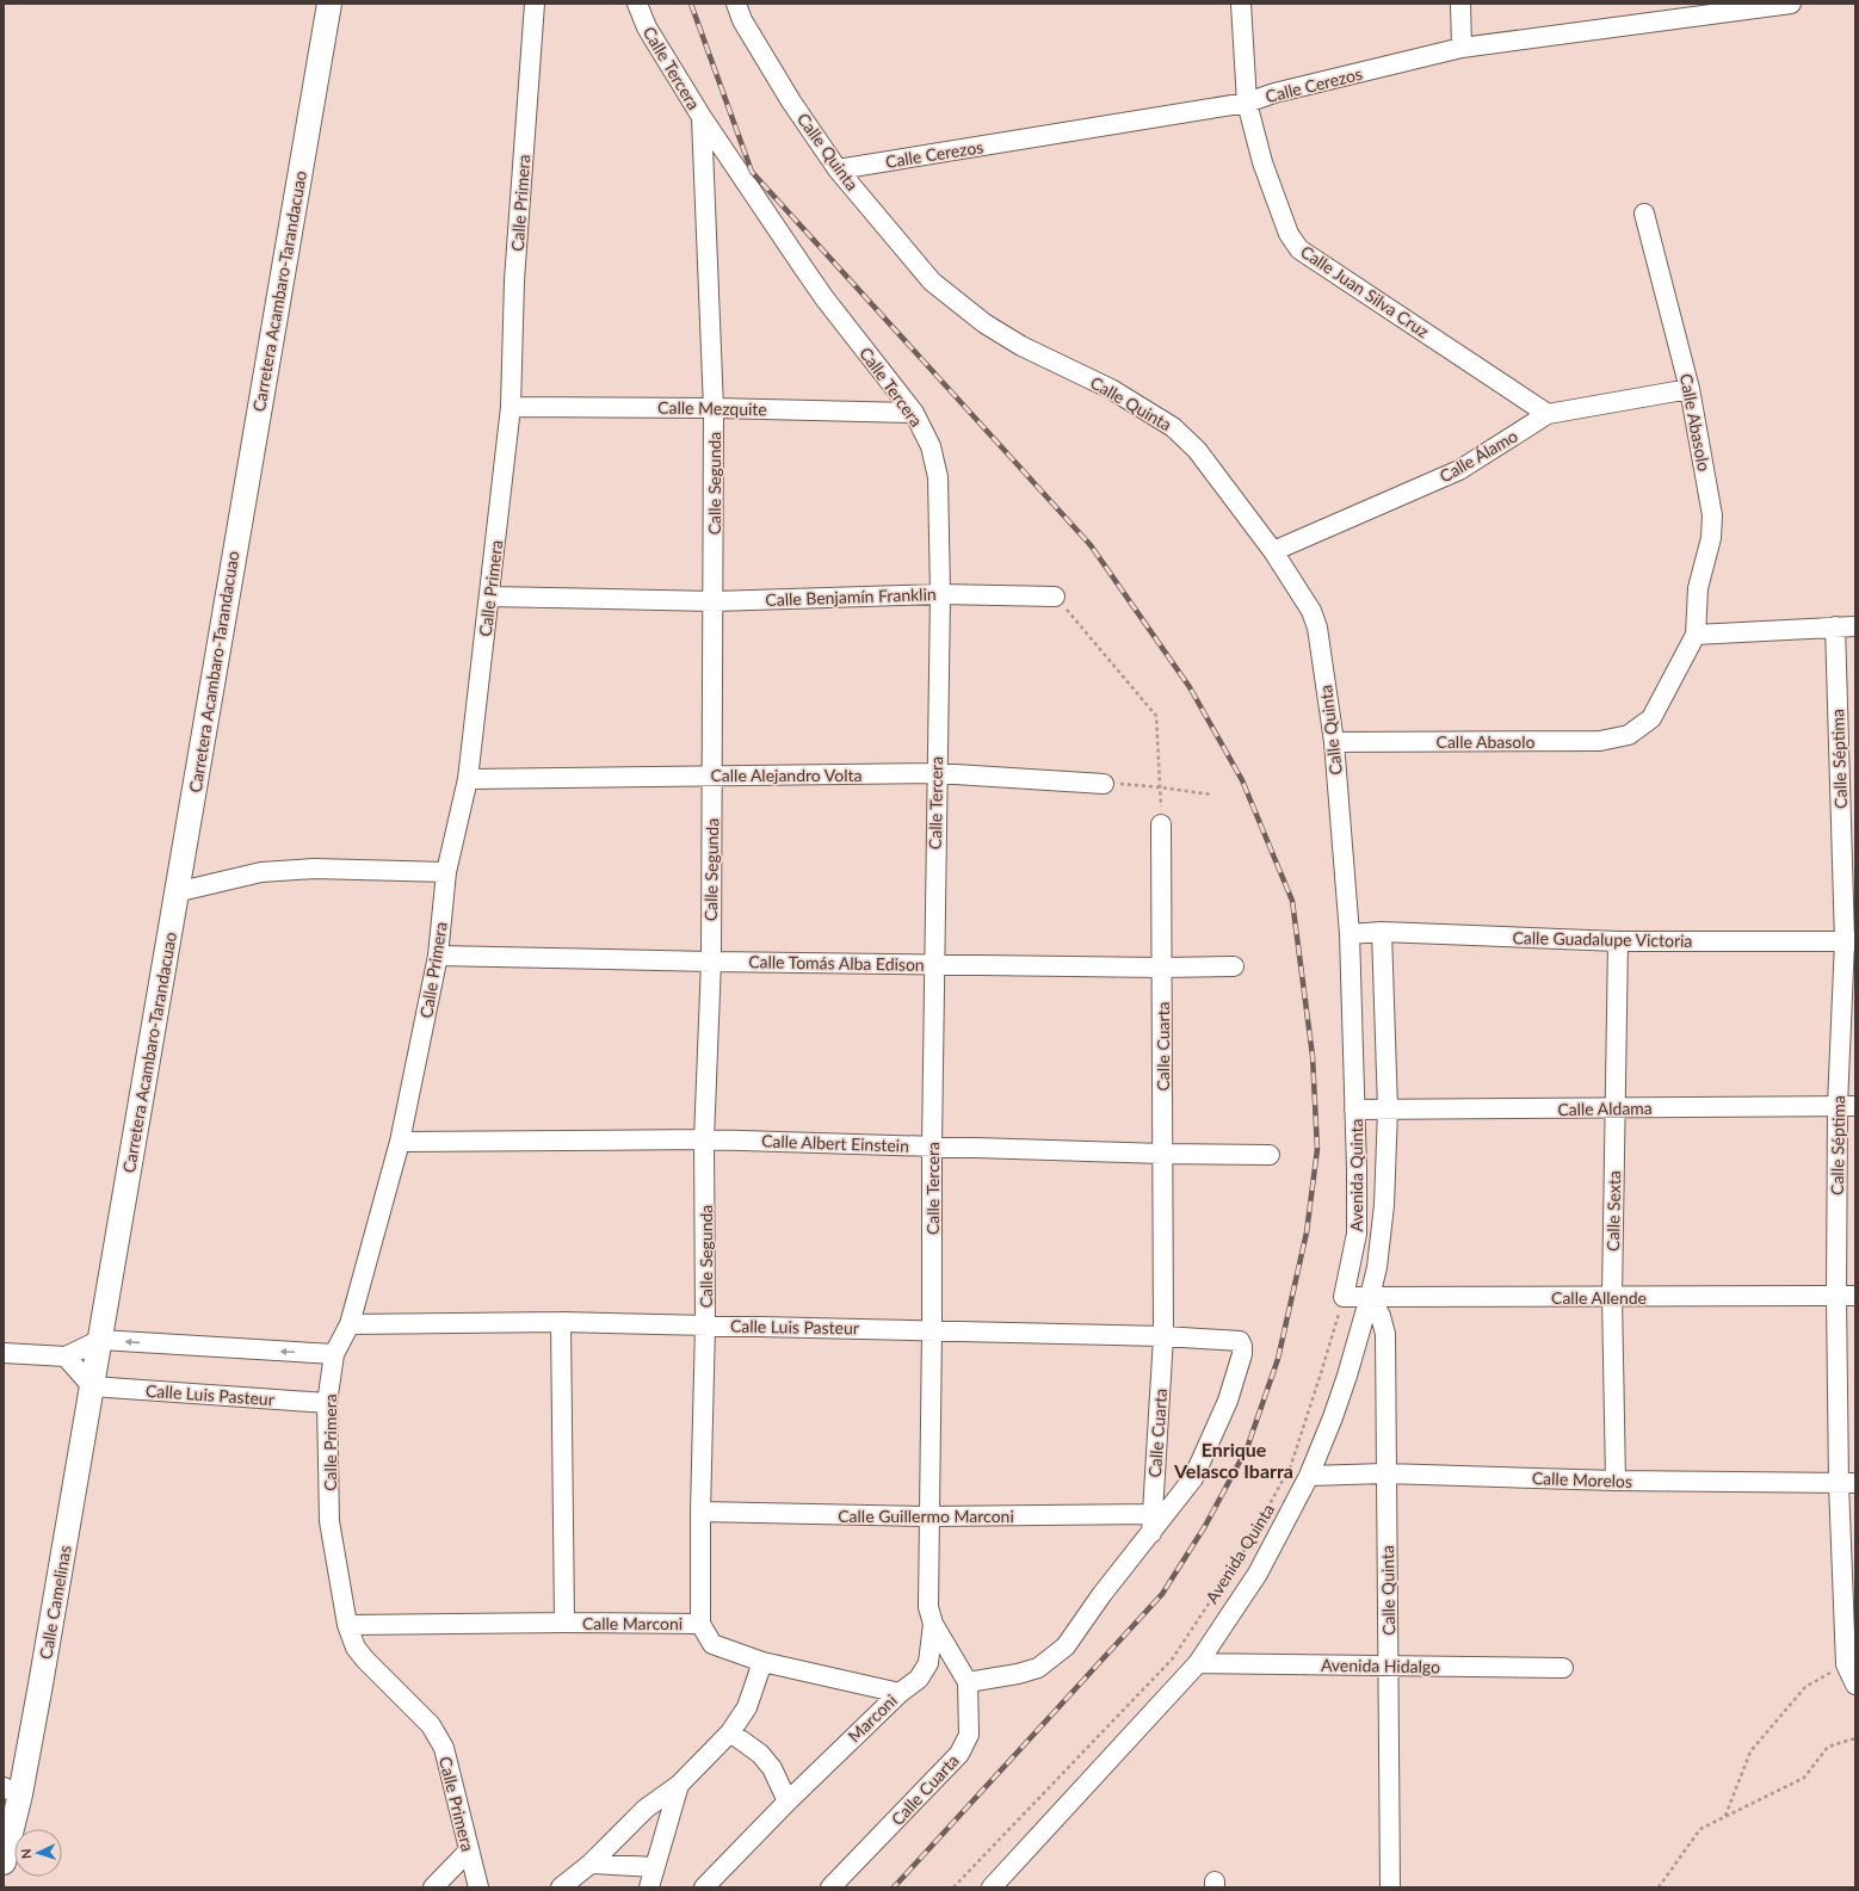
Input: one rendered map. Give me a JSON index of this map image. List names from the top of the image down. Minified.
{"streets":{"main road":["Carretera Acambaro-Tarandacuao","Calle Camelinas"],"street":["Calle Tercera","Calle Cerezos","Calle Quinta","Calle Primera","Calle Juan Silva Cruz","Calle Mezquite","Calle Abasolo","Calle Álamo","Calle Segunda","Calle Benjamín Franklin","Calle Séptima","Calle Alejandro Volta","Calle Guadalupe Victoria","Calle Tomás Alba Edison","Calle Cuarta","Calle Aldama","Calle Albert Einstein","Avenida Quinta","Calle Sexta","Calle Allende","Calle Luis Pasteur","Calle Morelos","Calle Guillermo Marconi","Calle Marconi","Avenida Hidalgo","Marconi"]},"crossings":[["Calle Tercera","Calle Mezquite"],["Calle Tercera","Calle Segunda"],["Calle Tercera","Calle Benjamín Franklin"],["Calle Tercera","Calle Alejandro Volta"],["Calle Tercera","Calle Tomás Alba Edison"],["Calle Tercera","Calle Cuarta"],["Calle Tercera","Calle Albert Einstein"],["Calle Tercera","Calle Luis Pasteur"],["Calle Tercera","Calle Guillermo Marconi"],["Calle Tercera","Marconi"],["Calle Cerezos","Calle Quinta"],["Calle Cerezos","Calle Juan Silva Cruz"],["Calle Quinta","Calle Abasolo"],["Calle Quinta","Calle Álamo"],["Calle Quinta","Calle Guadalupe Victoria"],["Calle Quinta","Avenida Quinta"],["Calle Quinta","Calle Allende"],["Calle Quinta","Calle Morelos"],["Calle Quinta","Avenida Hidalgo"],["Calle Primera","Calle Mezquite"],["Calle Primera","Calle Benjamín Franklin"],["Calle Primera","Calle Alejandro Volta"],["Calle Primera","Calle Tomás Alba Edison"],["Calle Primera","Calle Albert Einstein"],["Calle Primera","Calle Luis Pasteur"],["Calle Primera","Calle Marconi"],["Carretera Acambaro-Tarandacuao","Calle Camelinas"],["Calle Juan Silva Cruz","Calle Álamo"],["Calle Mezquite","Calle Segunda"],["Calle Abasolo","Calle Álamo"],["Calle Segunda","Calle Benjamín Franklin"],["Calle Segunda","Calle Alejandro Volta"],["Calle Segunda","Calle Tomás Alba Edison"],["Calle Segunda","Calle Albert Einstein"],["Calle Segunda","Calle Luis Pasteur"],["Calle Segunda","Calle Guillermo Marconi"],["Calle Segunda","Calle Marconi"],["Calle Séptima","Calle Guadalupe Victoria"],["Calle Séptima","Calle Aldama"],["Calle Séptima","Calle Allende"],["Calle Séptima","Calle Morelos"],["Calle Guadalupe Victoria","Avenida Quinta"],["Calle Guadalupe Victoria","Calle Sexta"],["Calle Tomás Alba Edison","Calle Cuarta"],["Calle Cuarta","Calle Albert Einstein"],["Calle Cuarta","Calle Luis Pasteur"],["Calle Cuarta","Calle Guillermo Marconi"],["Calle Aldama","Avenida Quinta"],["Calle Aldama","Calle Sexta"],["Avenida Quinta","Calle Allende"],["Avenida Quinta","Calle Morelos"],["Avenida Quinta","Avenida Hidalgo"],["Calle Sexta","Calle Allende"],["Calle Sexta","Calle Morelos"],["Calle Luis Pasteur","Calle Guillermo Marconi"],["Calle Luis Pasteur","Calle Camelinas"],["Calle Marconi","Marconi"]],"districts":["Enrique Velasco Ibarra"],"north":"left"}
